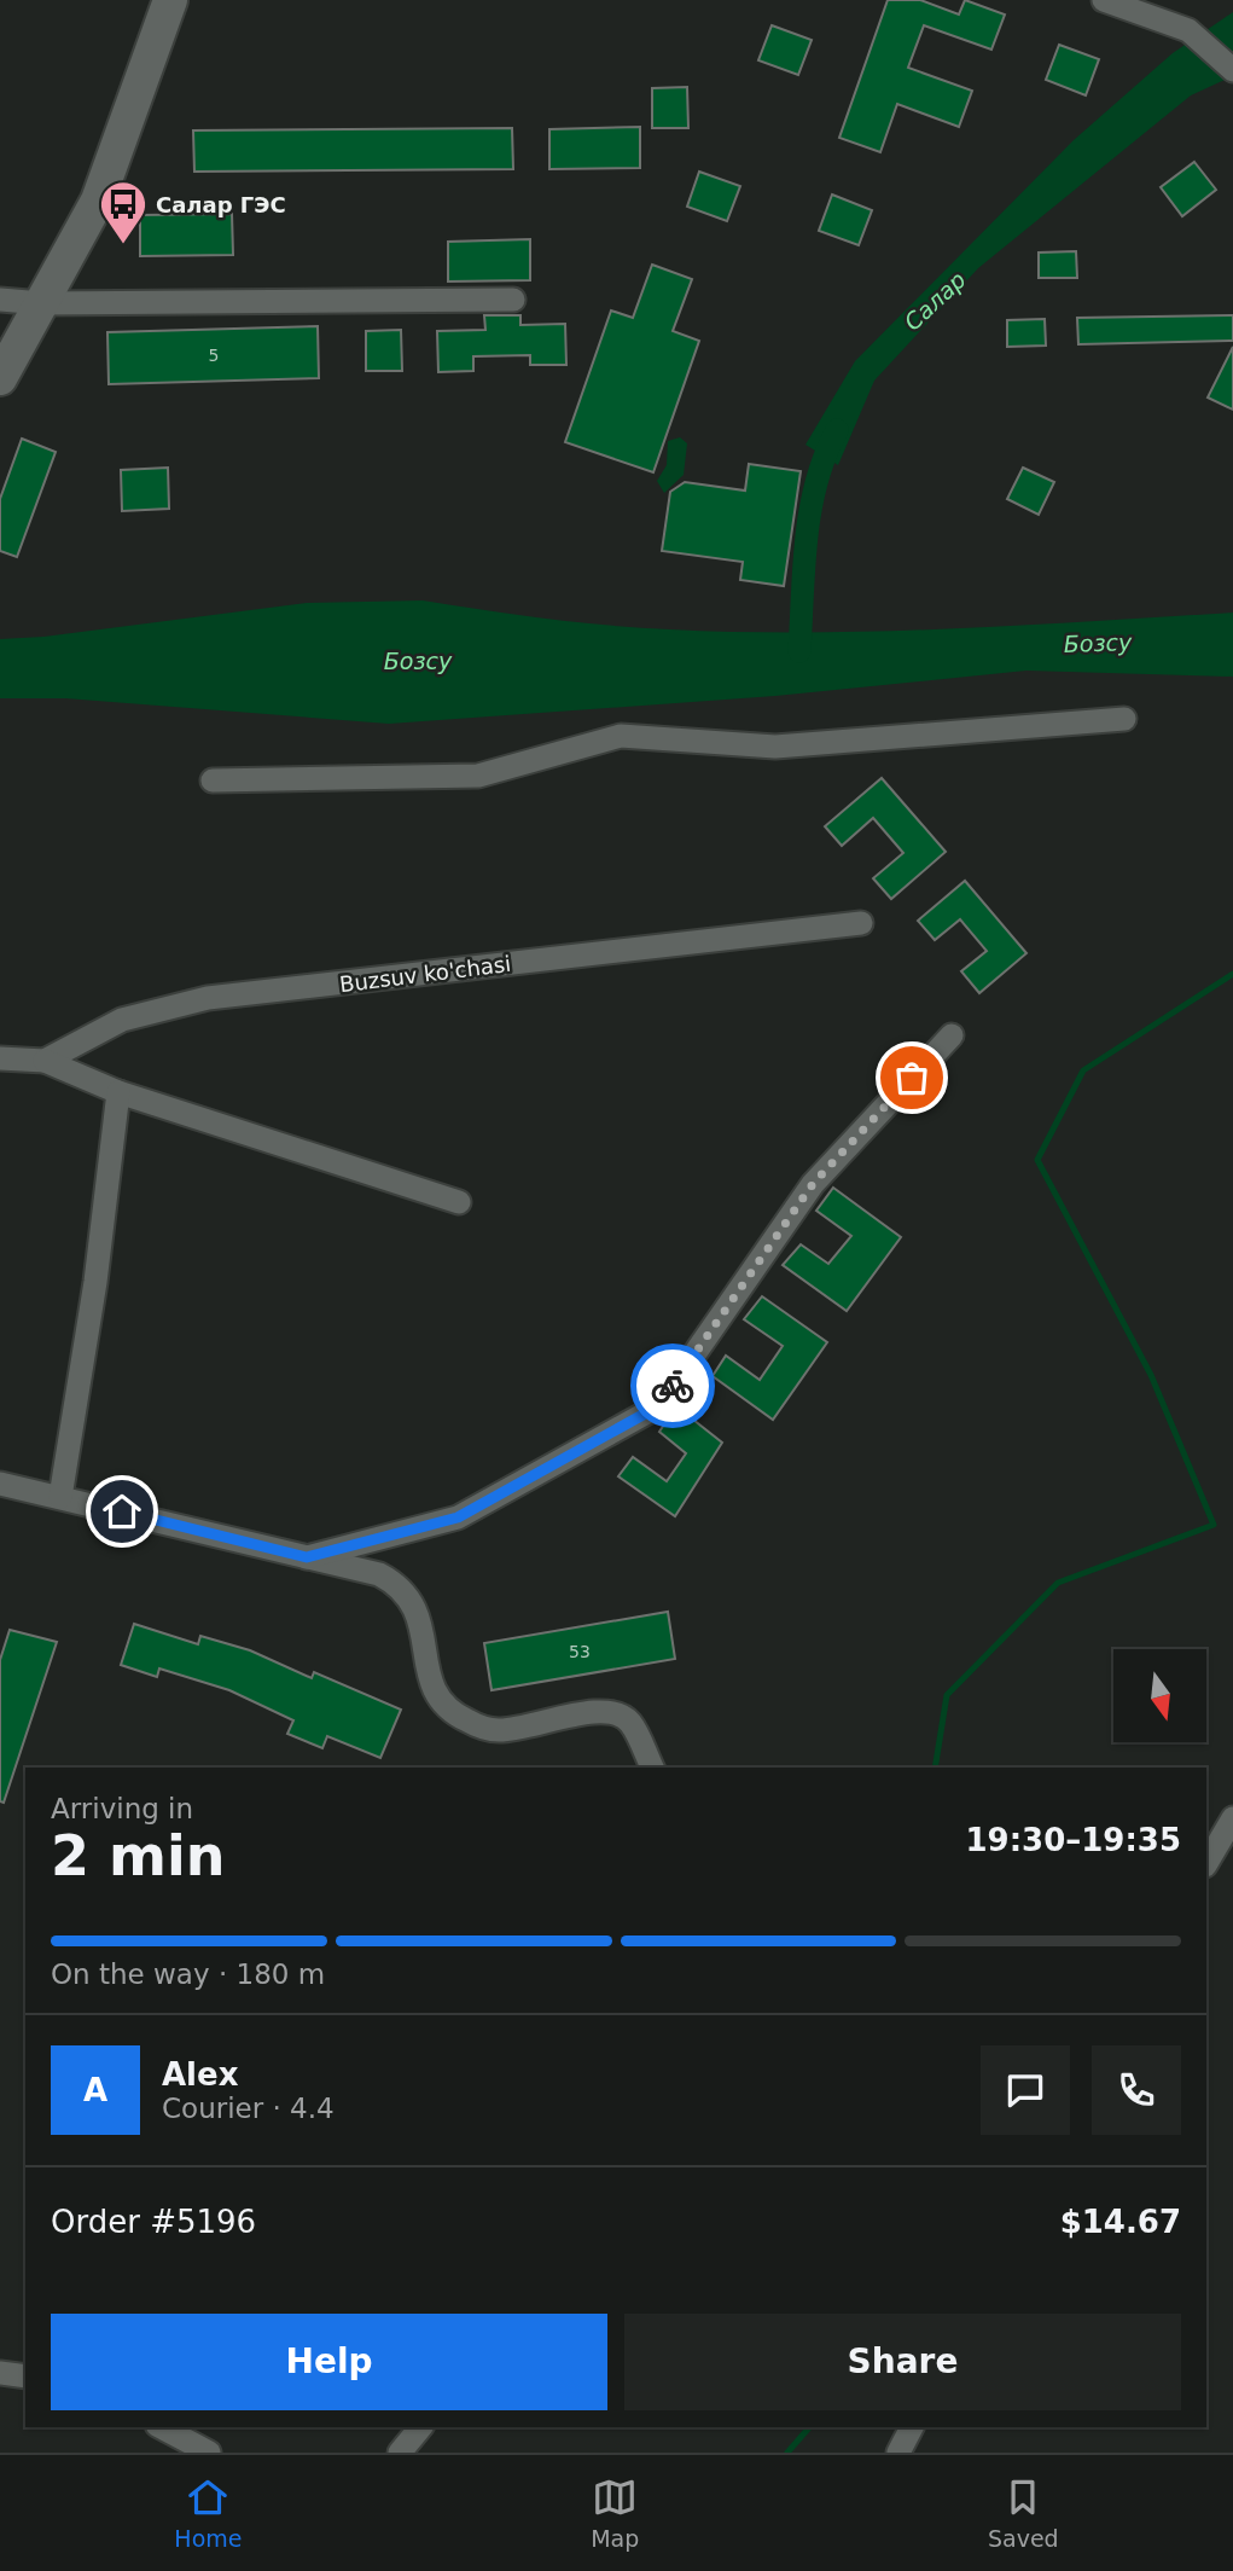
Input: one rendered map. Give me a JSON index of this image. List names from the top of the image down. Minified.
{"streets":{"street":["Buzsuv ko'chasi"]},"water":["Салар","Бозсу"],"places":{"bus stop":["Салар ГЭС"]},"house_numbers":["5","53"],"north":"bottom","page":{"heading":["2 min","Arriving in","19:30–19:35"],"panel":["Alex","Courier · 4.4","Order #5196","$14.67"],"bar":"On the way · 180 m","round":"A","buttons":["Help","Share"],"tabs":["Home","Map","Saved"]}}
